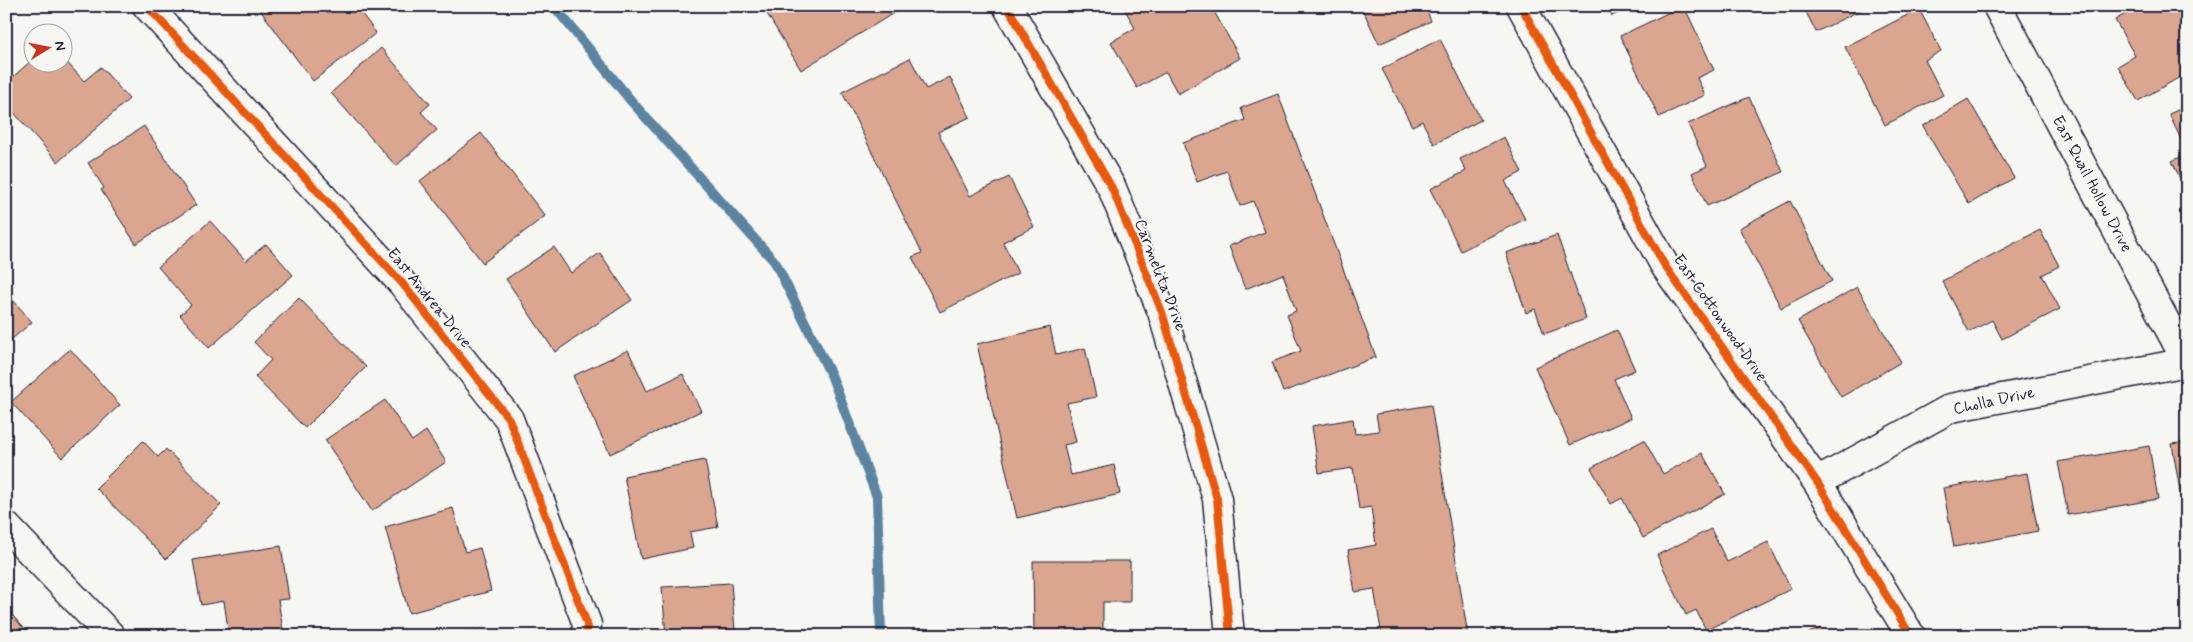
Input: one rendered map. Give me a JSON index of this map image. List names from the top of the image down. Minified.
{"streets":{"street":["East Quail Hollow Drive","Carmelita Drive","East Andrea Drive","East Cottonwood Drive","Cholla Drive"]},"crossings":[["East Quail Hollow Drive","Cholla Drive"],["East Cottonwood Drive","Cholla Drive"]],"north":"right"}
